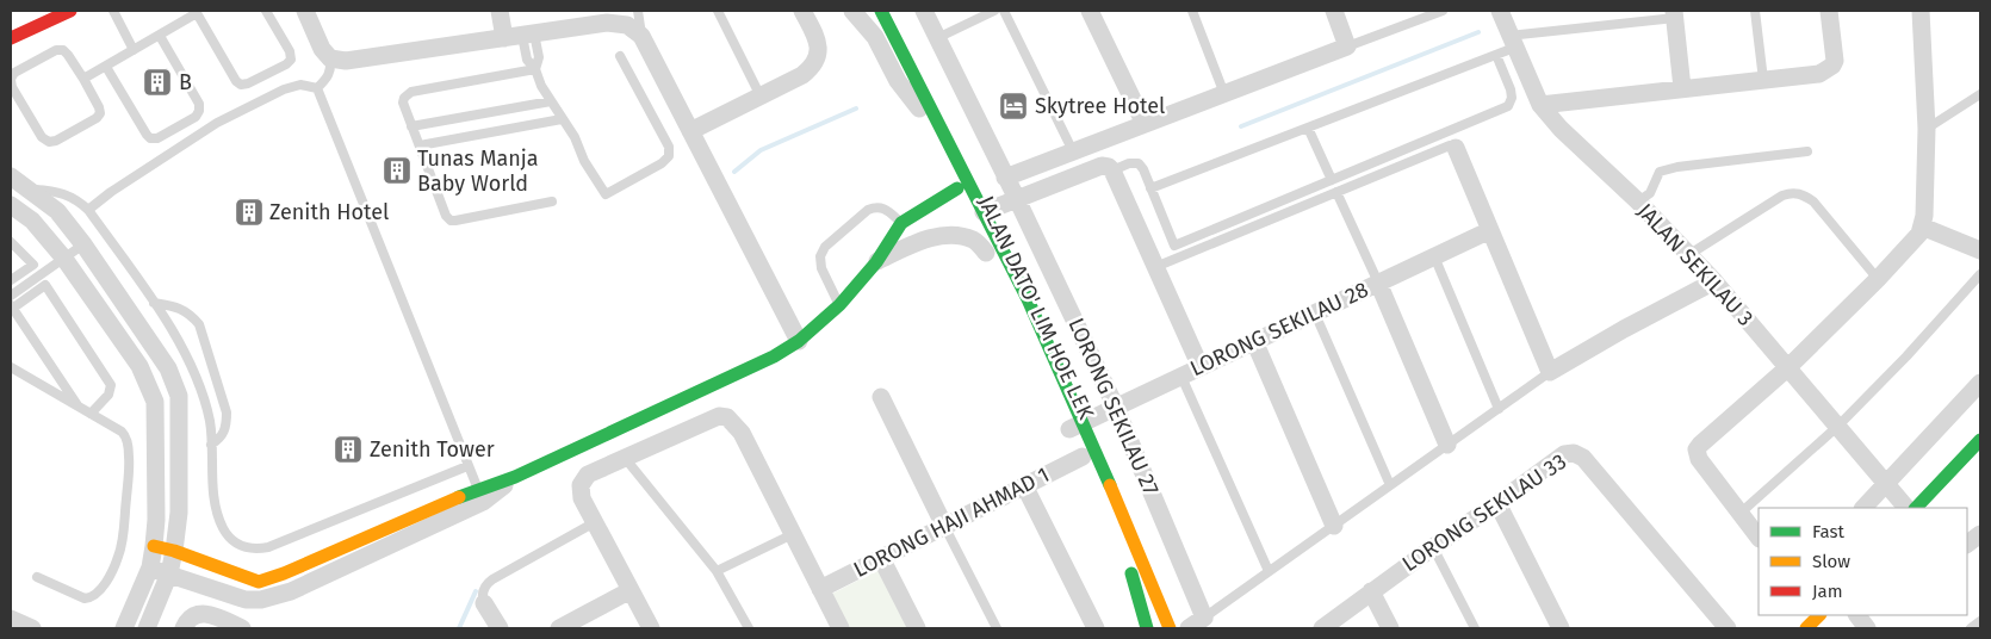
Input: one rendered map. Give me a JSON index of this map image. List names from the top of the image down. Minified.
{"streets":{"street":["JALAN SEKILAU 3","JALAN DATO' LIM HOE LEK","LORONG SEKILAU 28","LORONG SEKILAU 27","LORONG SEKILAU 33","LORONG HAJI AHMAD 1"]},"crossings":[["JALAN DATO' LIM HOE LEK","LORONG SEKILAU 28"],["JALAN DATO' LIM HOE LEK","LORONG HAJI AHMAD 1"],["LORONG SEKILAU 28","LORONG SEKILAU 27"],["LORONG SEKILAU 28","LORONG HAJI AHMAD 1"]],"places":{"building":["B","Tunas Manja Baby World","Zenith Hotel","Zenith Tower"],"hotel":["Skytree Hotel"]},"legend":["Fast","Slow","Jam"]}
